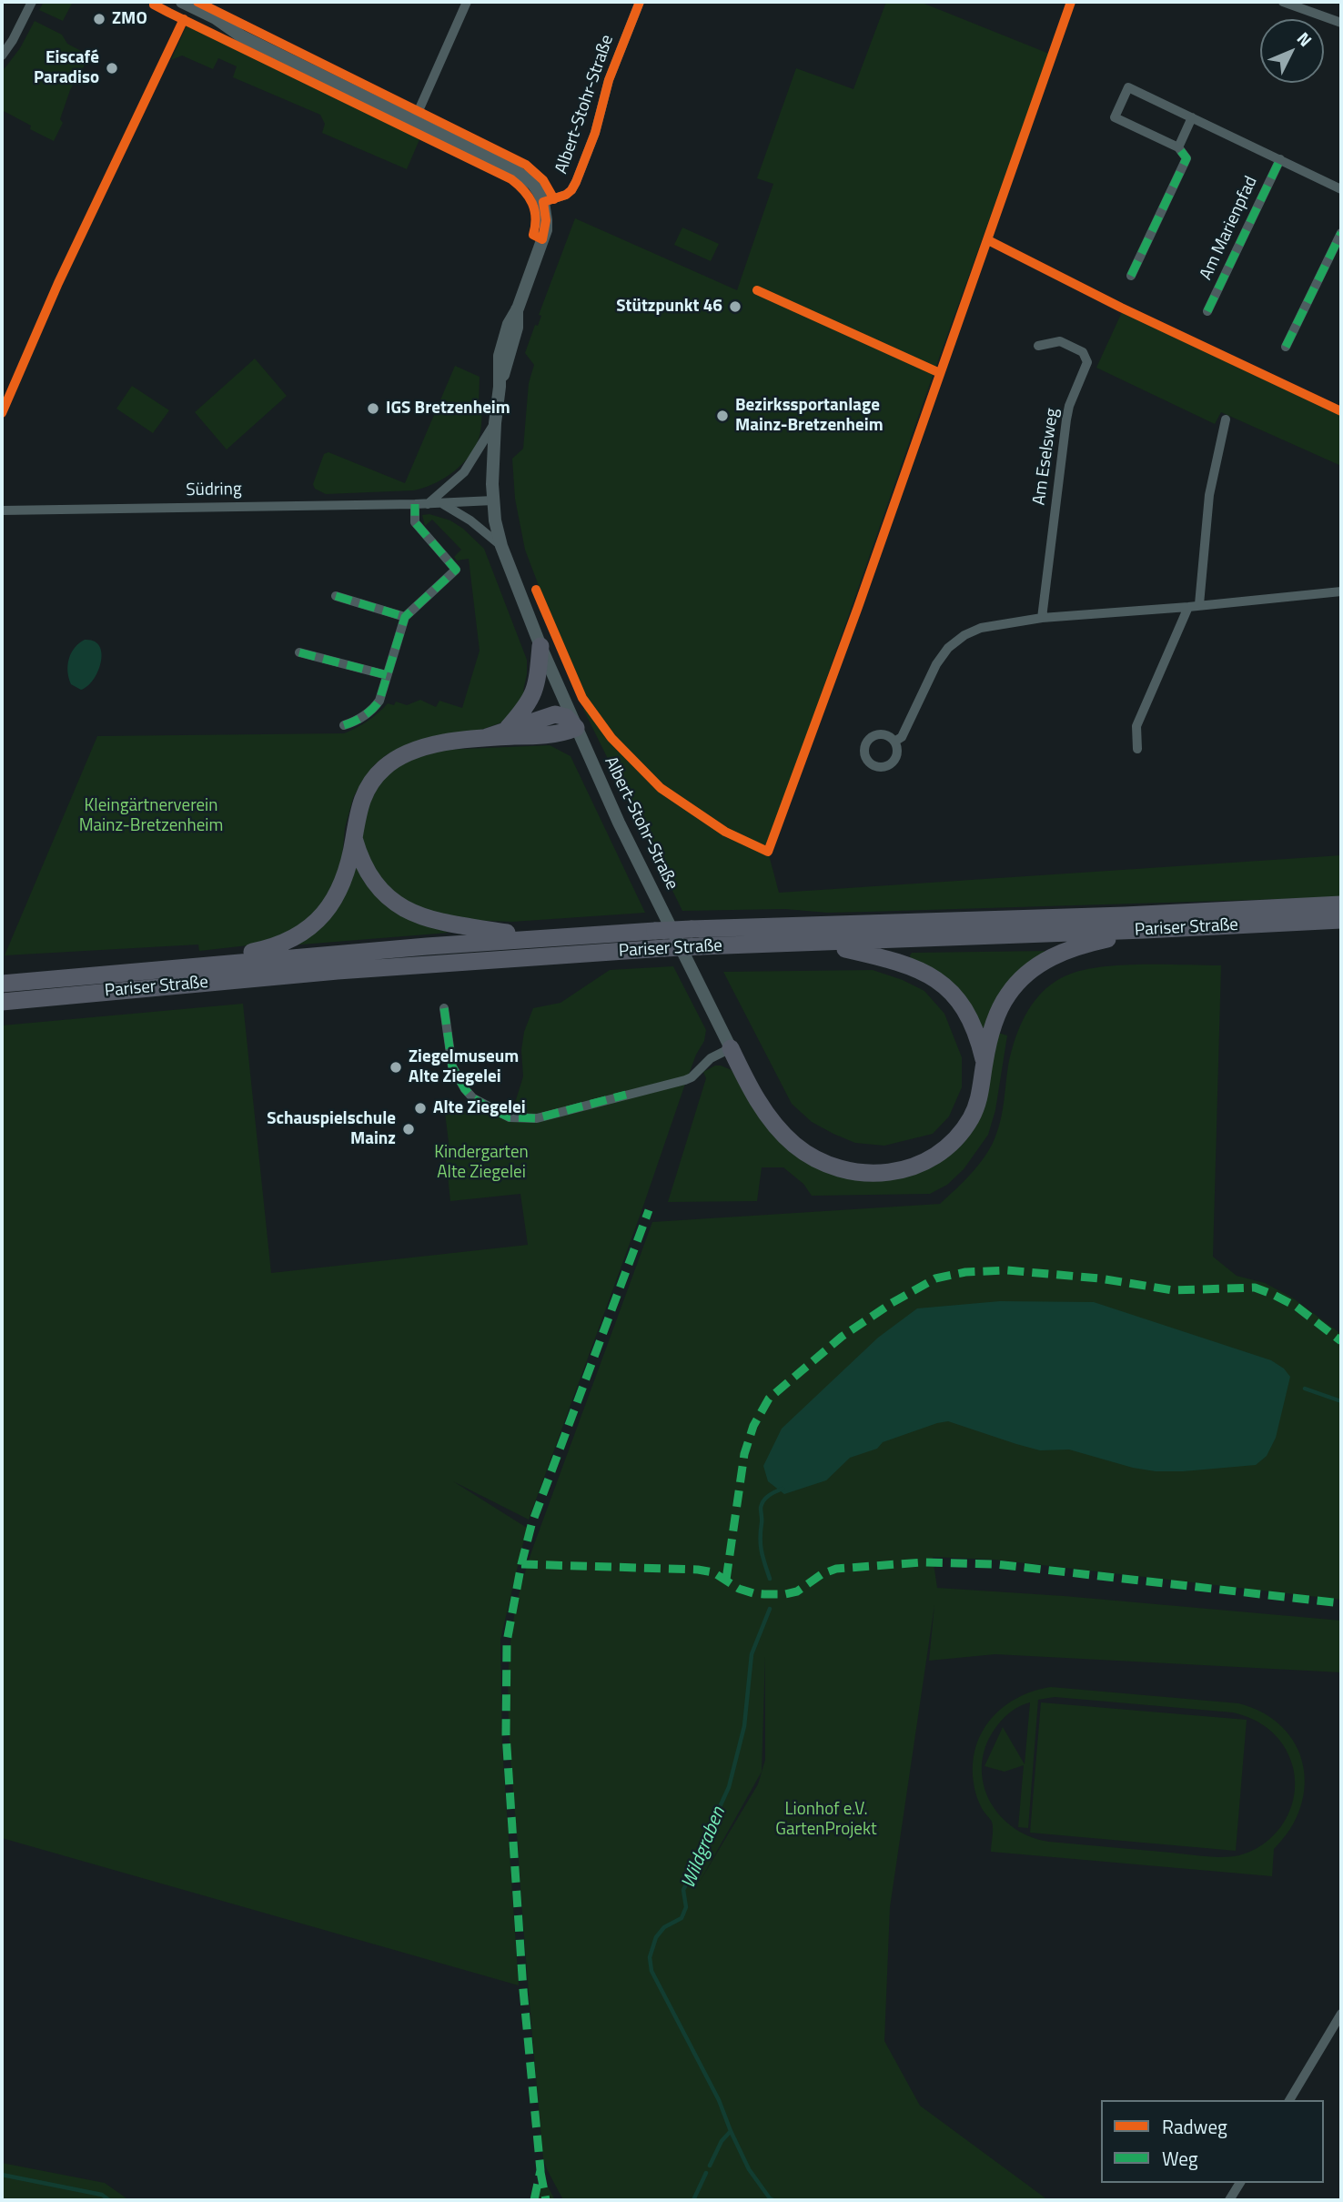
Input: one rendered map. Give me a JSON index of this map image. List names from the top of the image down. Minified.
{"streets":{"highway":["Pariser Straße"],"street":["Albert-Stohr-Straße","Am Marienpfad","Am Eselsweg","Südring"]},"crossings":[["Albert-Stohr-Straße","Südring"]],"water":["Wildgraben"],"parks":["Kleingärtnerverein Mainz-Bretzenheim","Kindergarten Alte Ziegelei","Lionhof e.V. GartenProjekt"],"places":["ZMO","Eiscafé Paradiso","Stützpunkt 46","IGS Bretzenheim","Bezirkssportanlage Mainz-Bretzenheim","Ziegelmuseum Alte Ziegelei","Alte Ziegelei","Schauspielschule Mainz"],"legend":["Radweg","Weg"],"north":"top right"}
